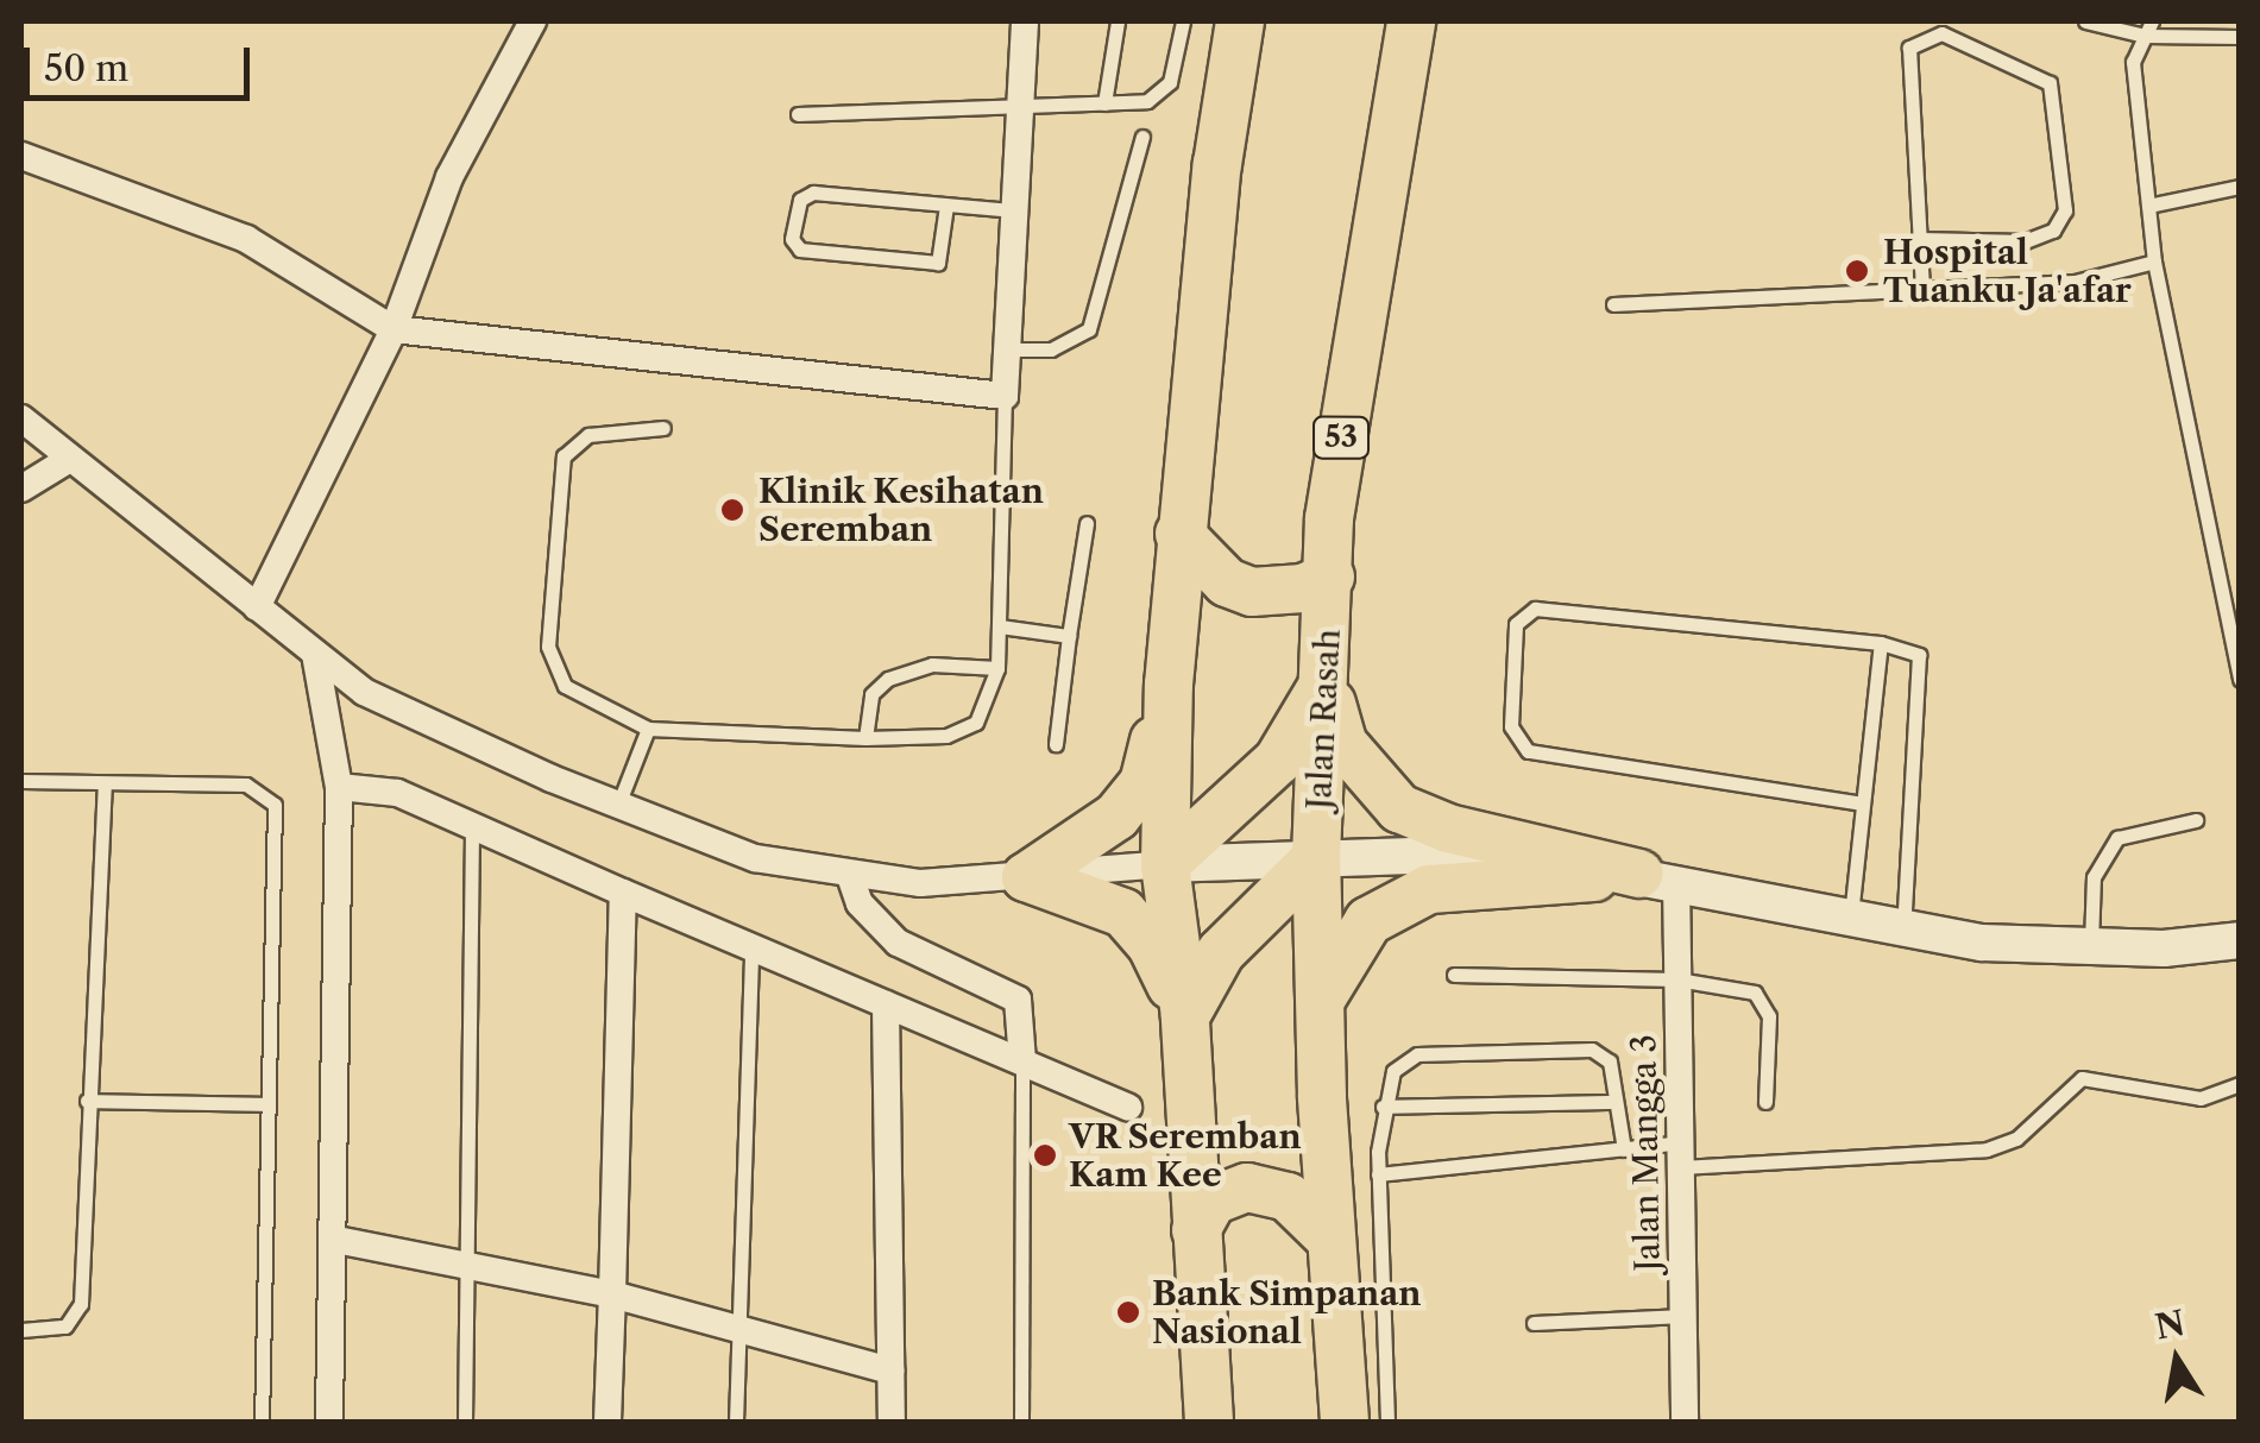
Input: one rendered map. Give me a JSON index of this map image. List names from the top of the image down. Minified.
{"streets":{"highway":["53","Jalan Rasah"],"street":["Jalan Mangga 3"]},"places":["Hospital Tuanku Ja'afar","Klinik Kesihatan Seremban","VR Seremban Kam Kee","Bank Simpanan Nasional"],"scale_bar":"50 m","north":"top"}
